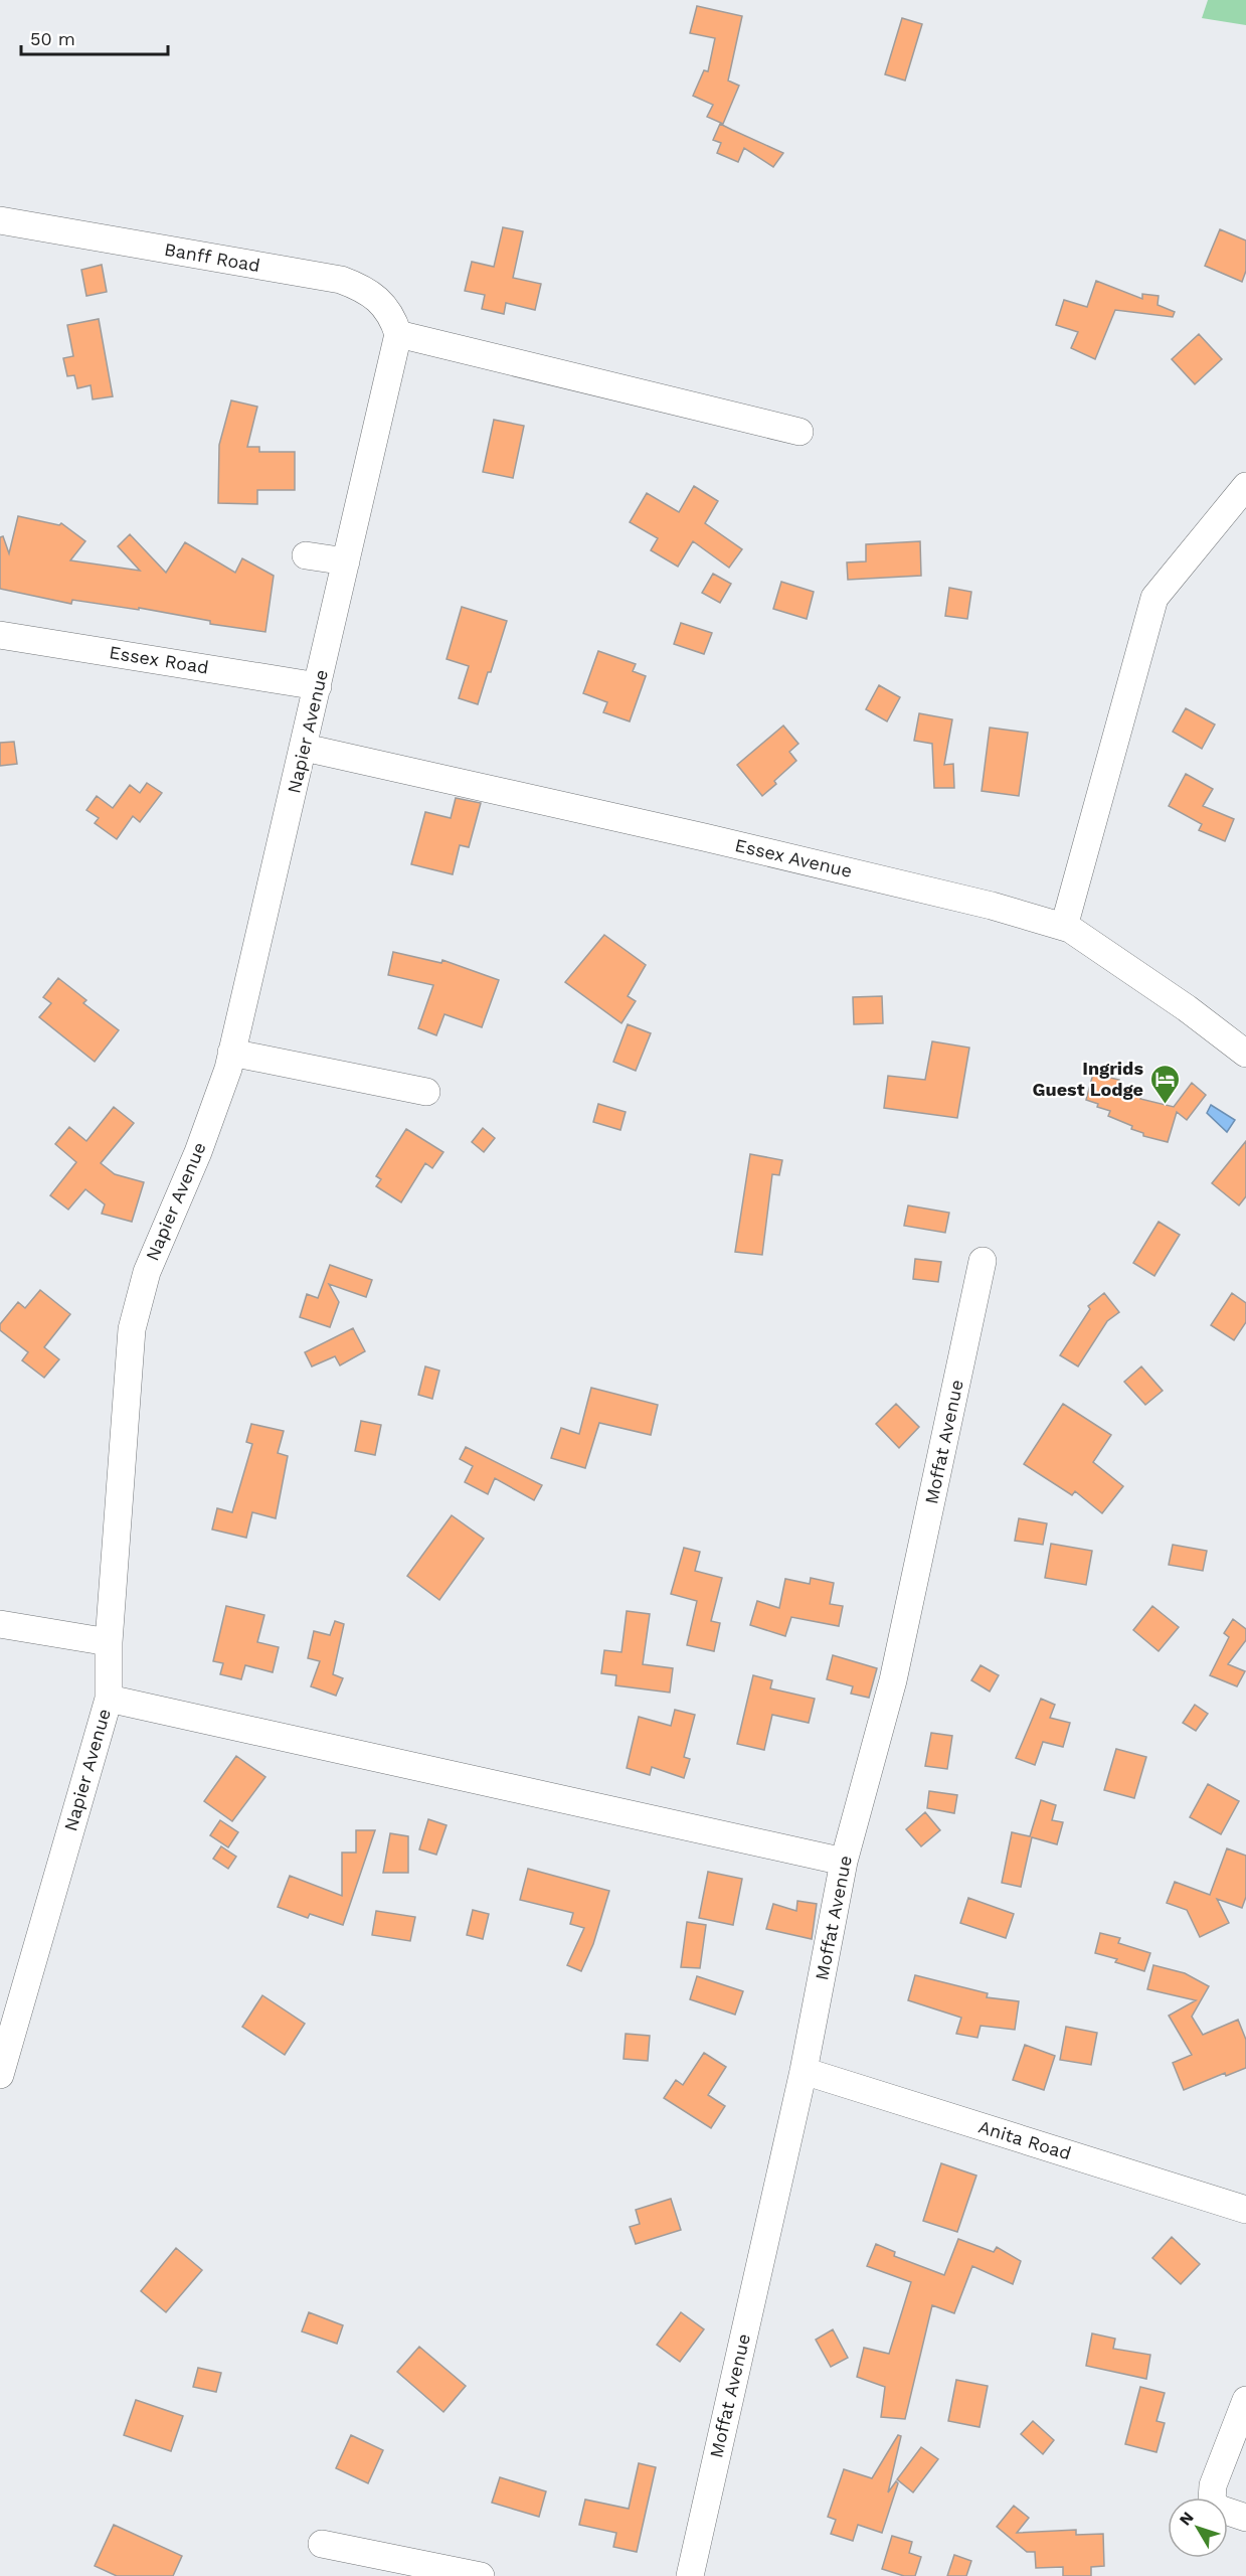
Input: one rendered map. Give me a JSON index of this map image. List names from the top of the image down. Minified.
{"streets":{"street":["Banff Road","Essex Road","Napier Avenue","Essex Avenue","Moffat Avenue","Anita Road"]},"crossings":[["Banff Road","Napier Avenue"],["Essex Road","Napier Avenue"],["Napier Avenue","Essex Avenue"],["Moffat Avenue","Anita Road"]],"places":{"hotel":["Ingrids Guest Lodge"]},"scale_bar":"50 m","north":"top left"}
